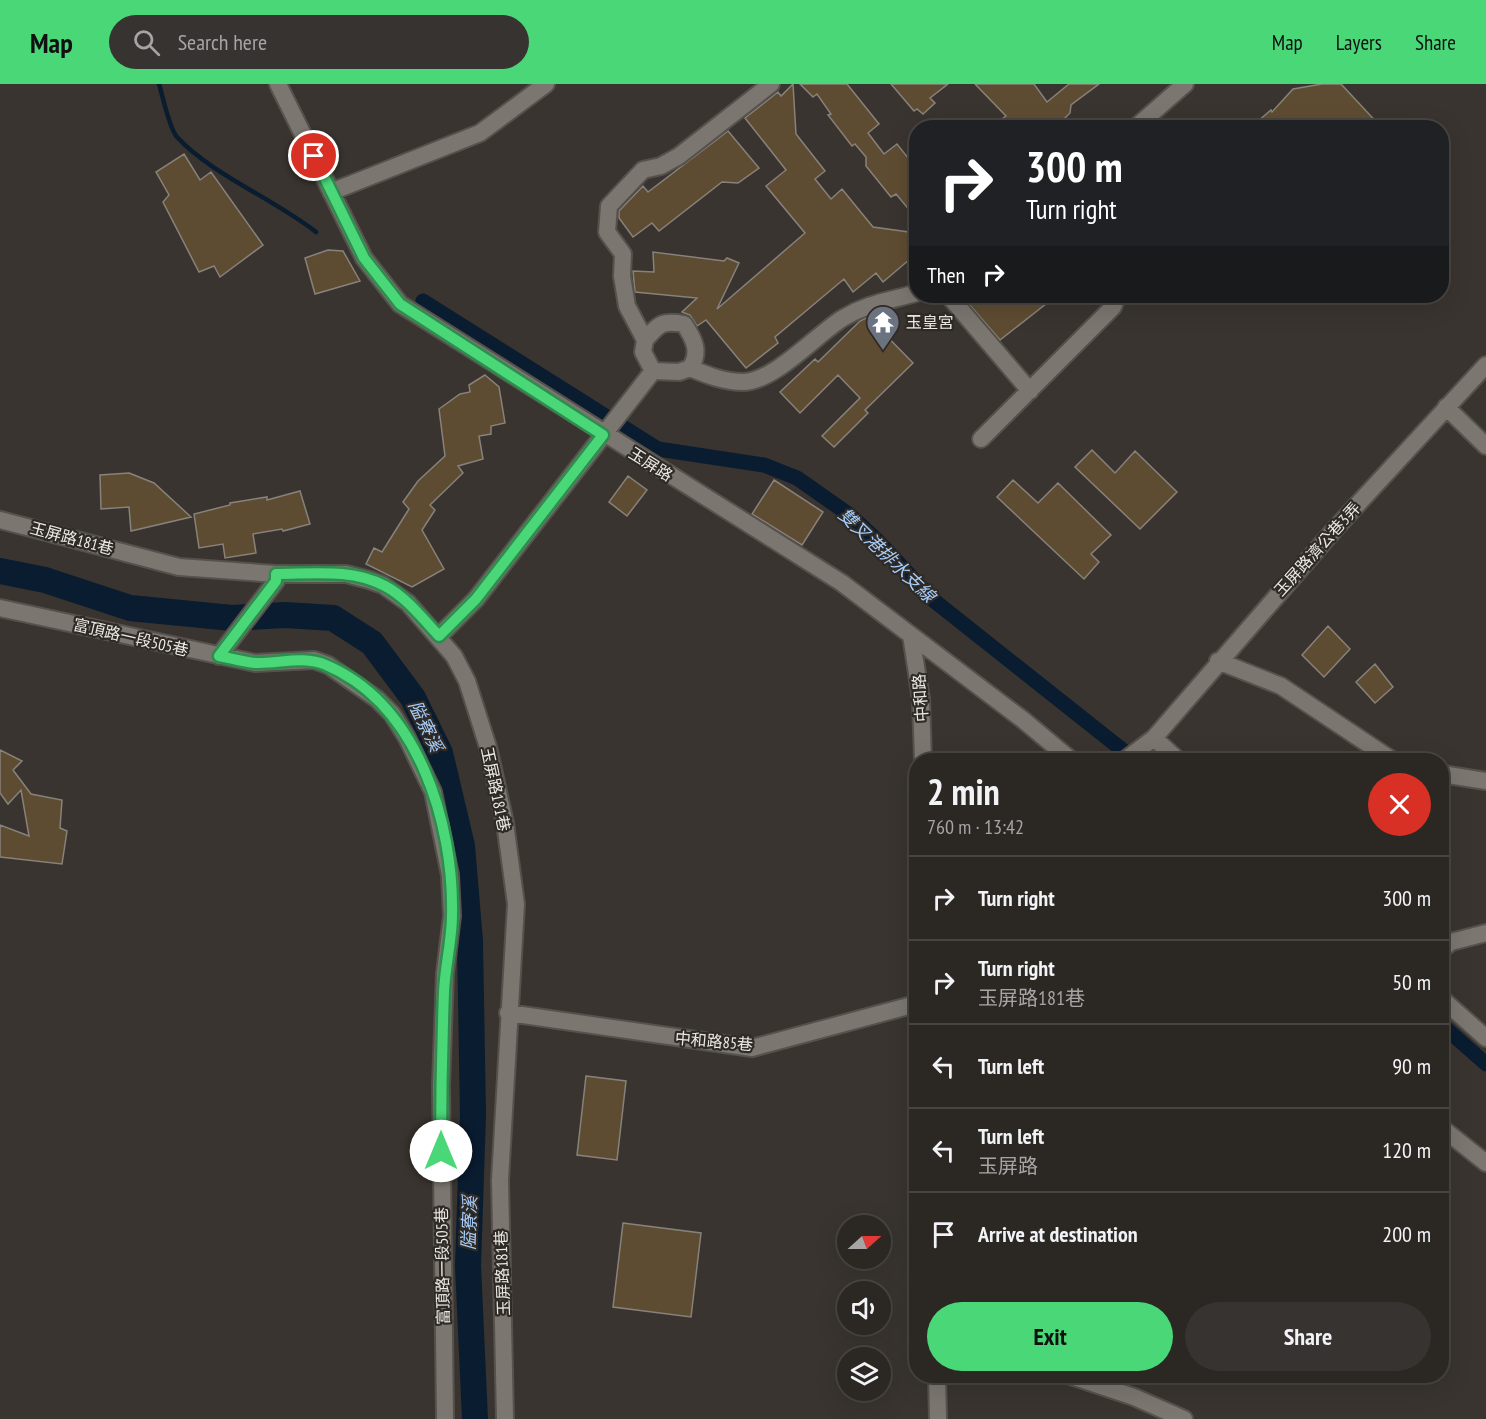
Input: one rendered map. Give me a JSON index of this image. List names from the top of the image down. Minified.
{"streets":{"street":["玉屏路","玉屏路181巷","玉屏路濟公巷3弄","富頂路一段505巷","中和路","中和路85巷"]},"crossings":[["玉屏路","中和路"],["玉屏路181巷","中和路85巷"]],"water":["雙叉港排水支線","隘寮溪"],"places":{"temple":["玉皇宮"]},"north":"right","page":{"header":"Map","search":"Search here","nav":["Map","Layers","Share"],"turn":["300 m","Turn right"],"then":"Then","heading":["2 min","760 m · 13:42"],"list":[{"name":"Turn right","value":"300 m"},{"name":"Turn right","note":"玉屏路181巷","value":"50 m"},{"name":"Turn left","value":"90 m"},{"name":"Turn left","note":"玉屏路","value":"120 m"},{"name":"Arrive at destination","value":"200 m"}],"buttons":["Exit","Share"]}}
